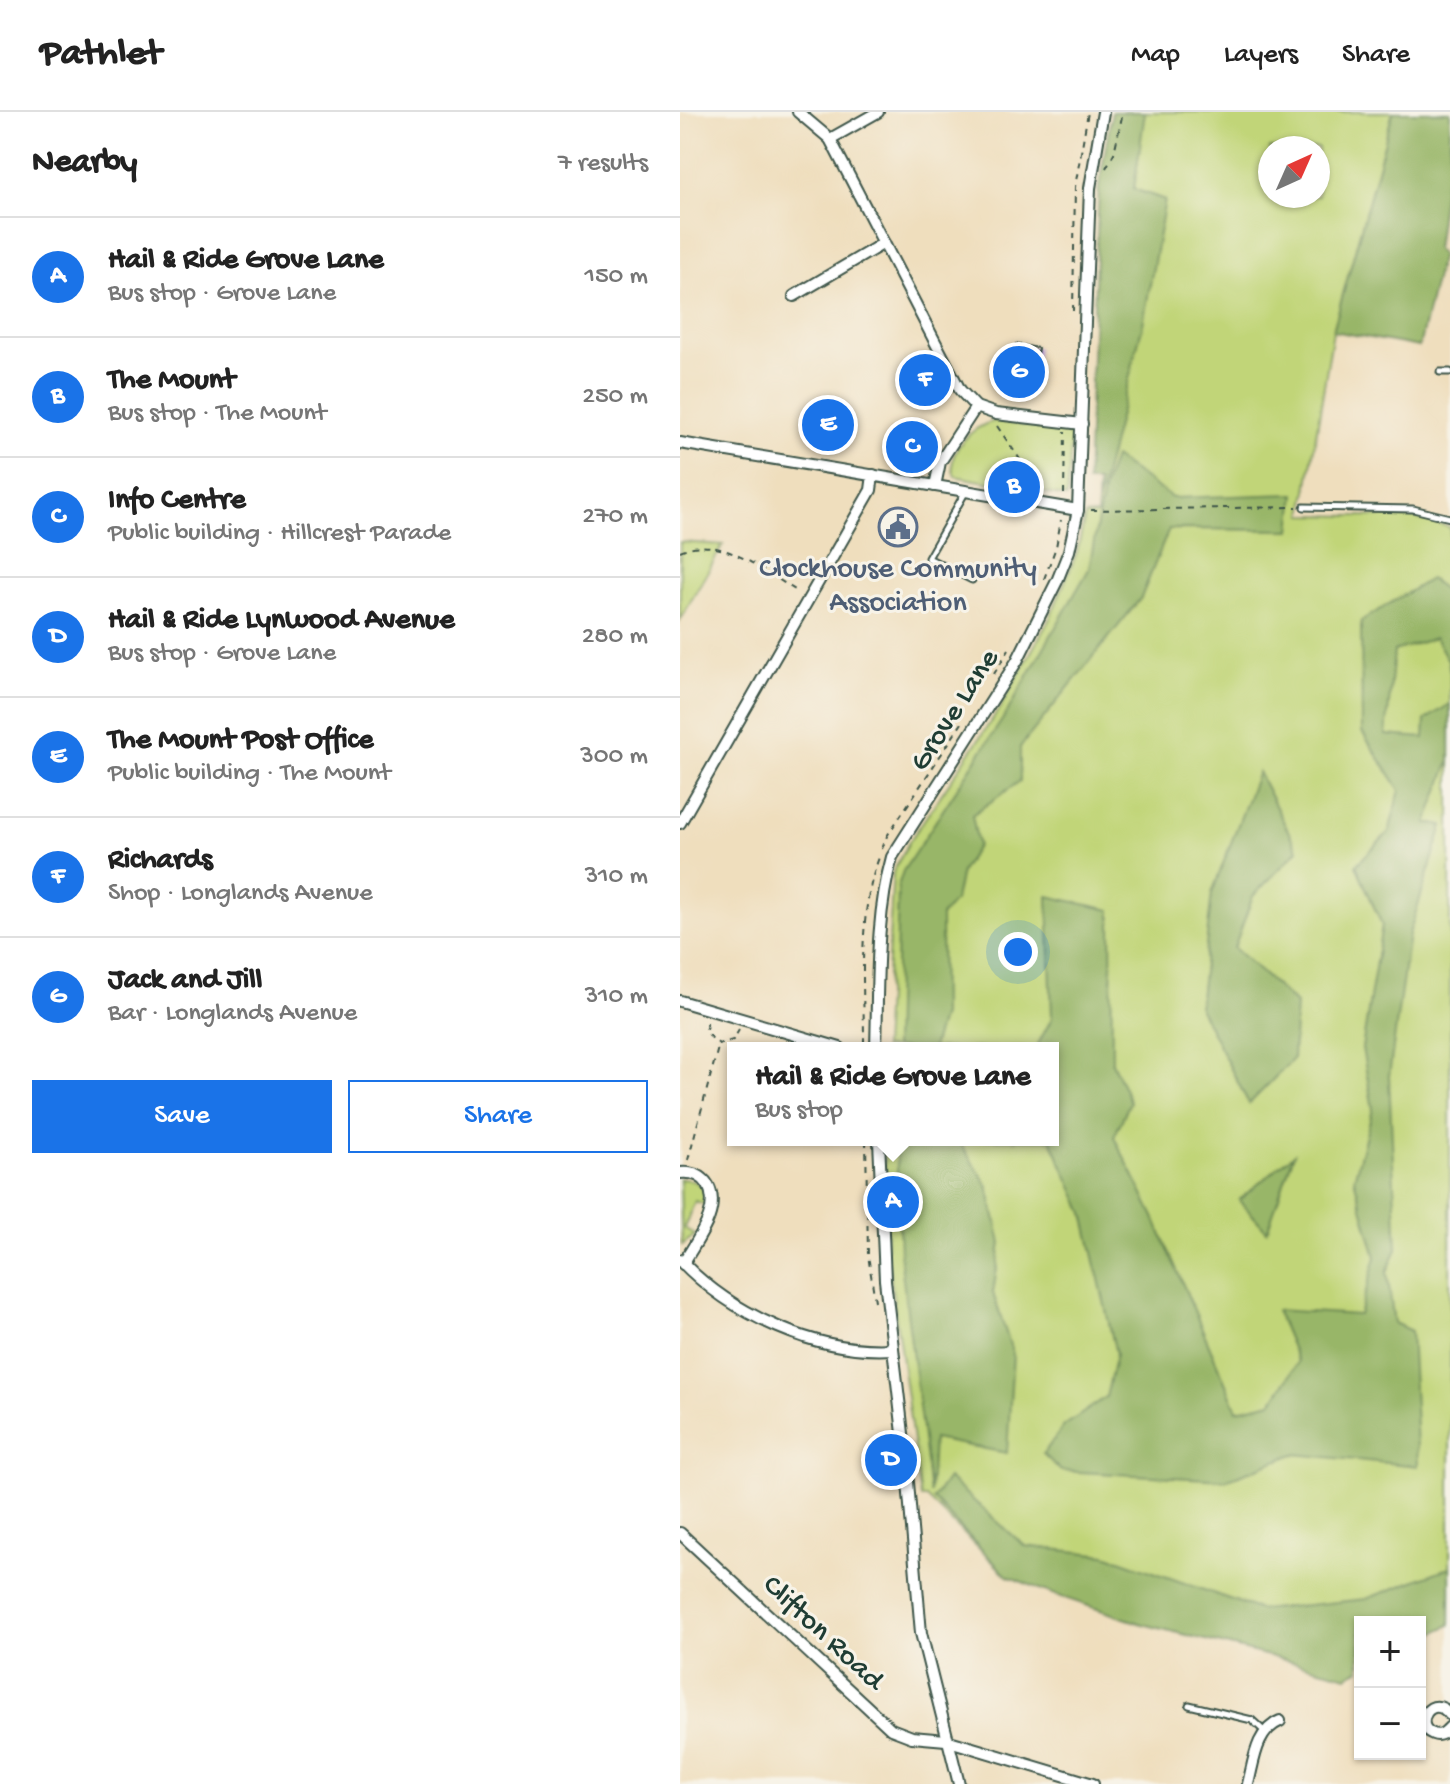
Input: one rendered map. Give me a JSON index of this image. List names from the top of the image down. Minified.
{"streets":{"street":["Grove Lane","Clifton Road"]},"places":{"public building":["Clockhouse Community Association"]},"north":"top right","page":{"header":"Pathlet","nav":["Map","Layers","Share"],"heading":["Nearby","7 results"],"list":[{"mark":"A","name":"Hail & Ride Grove Lane","note":"Bus stop · Grove Lane","value":"150 m"},{"mark":"B","name":"The Mount","note":"Bus stop · The Mount","value":"250 m"},{"mark":"C","name":"Info Centre","note":"Public building · Hillcrest Parade","value":"270 m"},{"mark":"D","name":"Hail & Ride Lynwood Avenue","note":"Bus stop · Grove Lane","value":"280 m"},{"mark":"E","name":"The Mount Post Office","note":"Public building · The Mount","value":"300 m"},{"mark":"F","name":"Richards","note":"Shop · Longlands Avenue","value":"310 m"},{"mark":"G","name":"Jack and Jill","note":"Bar · Longlands Avenue","value":"310 m"}],"pins":["G","F","E","C","B","A","D"],"popup":["Hail & Ride Grove Lane","Bus stop"],"buttons":["Save","Share"],"map_buttons":["+","−"]}}
